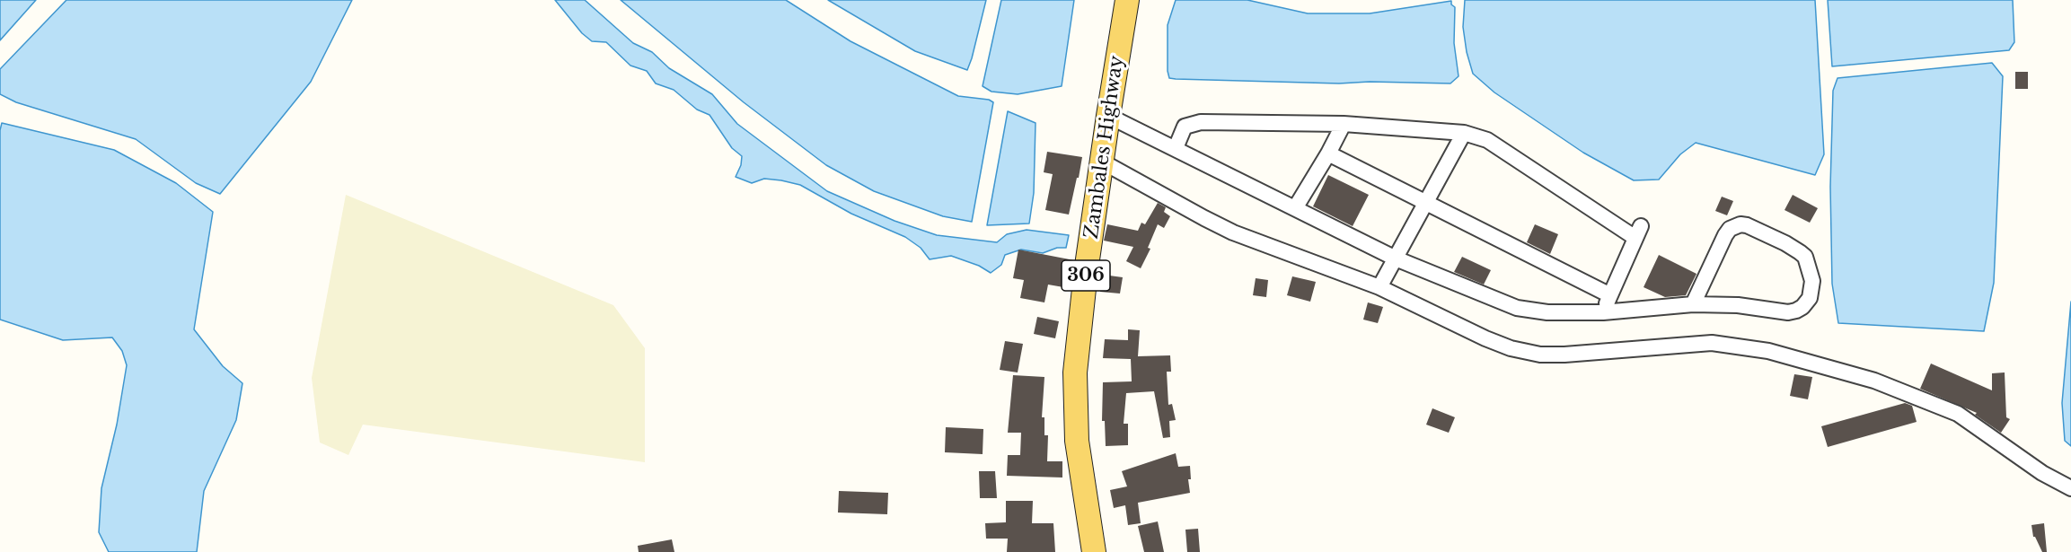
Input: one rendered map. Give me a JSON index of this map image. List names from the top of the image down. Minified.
{"streets":{"main road":["Zambales Highway","306"]}}
